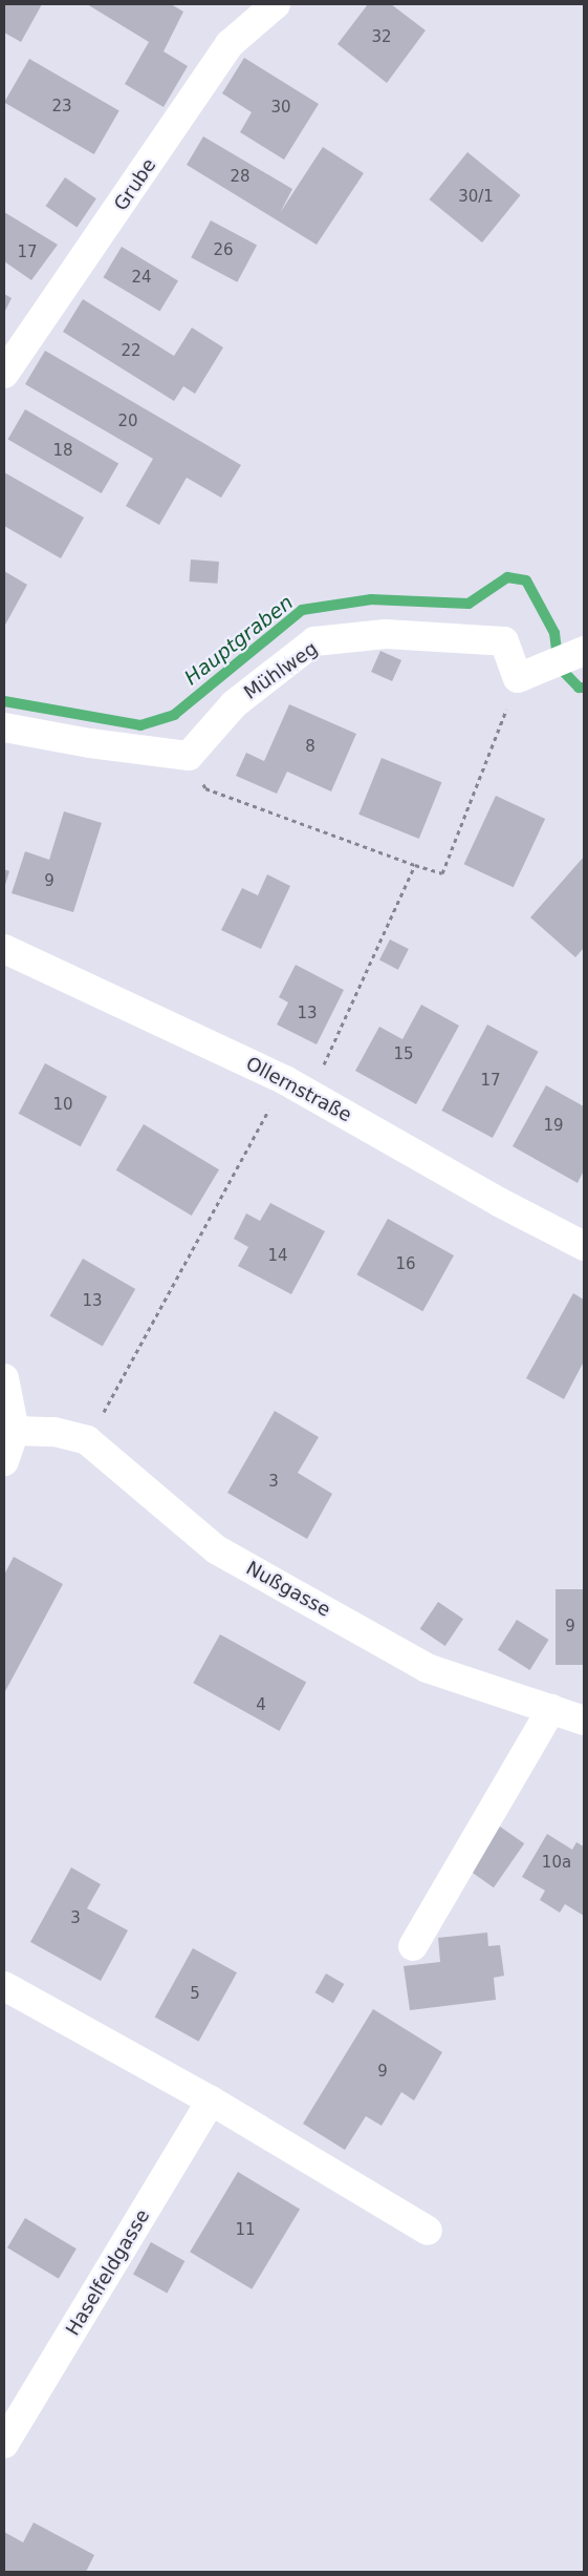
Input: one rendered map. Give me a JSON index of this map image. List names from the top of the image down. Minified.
{"streets":{"street":["Grube","Mühlweg","Ollernstraße","Nußgasse","Haselfeldgasse"]},"water":["Hauptgraben"],"house_numbers":["32","23","30","28","30/1","26","17","24","22","20","18","8","9","13","15","17","10","19","14","16","13","3","9","4","10a","3","5","9","11"]}
